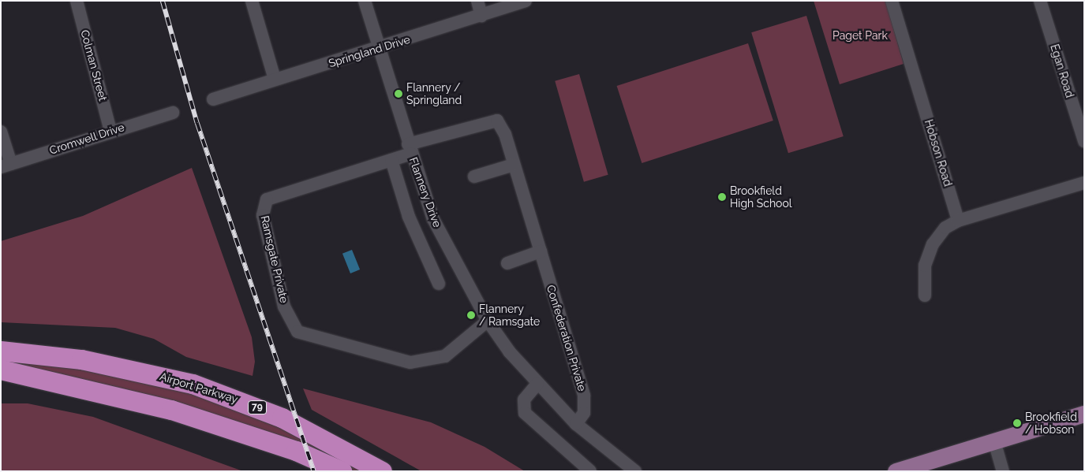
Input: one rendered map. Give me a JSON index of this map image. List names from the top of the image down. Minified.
{"streets":{"highway":["Airport Parkway","79"],"street":["Springland Drive","Colman Street","Egan Road","Cromwell Drive","Hobson Road","Flannery Drive","Ramsgate Private","Confederation Private"]},"crossings":[["Springland Drive","Flannery Drive"],["Colman Street","Cromwell Drive"],["Flannery Drive","Ramsgate Private"],["Flannery Drive","Confederation Private"],["Ramsgate Private","Confederation Private"]],"parks":["Paget Park"],"places":["Flannery / Springland","Brookfield High School","Flannery / Ramsgate","Brookfield / Hobson"]}
